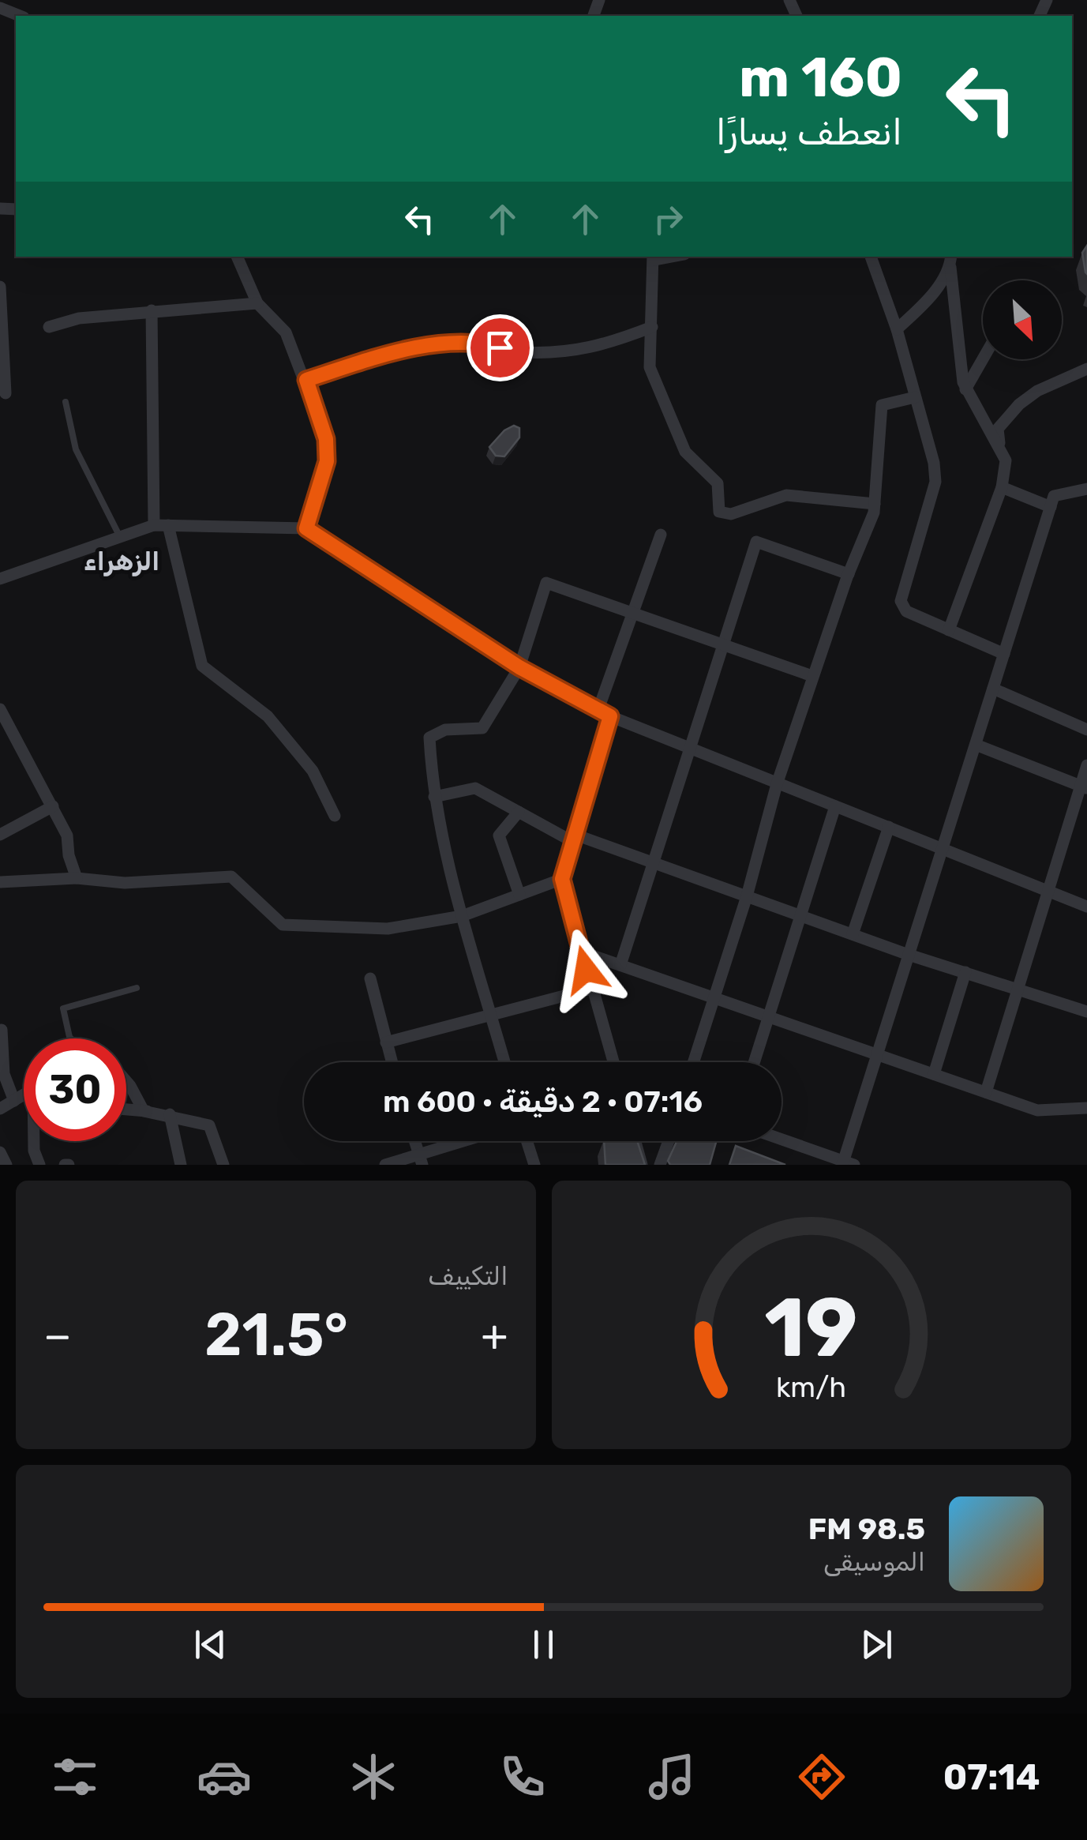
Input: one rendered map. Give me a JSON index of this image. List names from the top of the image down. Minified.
{"districts":["الزهراء"],"north":"bottom right","page":{"turn":["160 m","انعطف يسارًا"],"limit":"30","trip":"07:16 · 2 دقيقة · 600 m","tile":"التكييف","heat":["−","21.5°","+"],"song":["98.5 FM","الموسيقى"],"tabs":"07:14","gauge":["19","km/h"]}}
